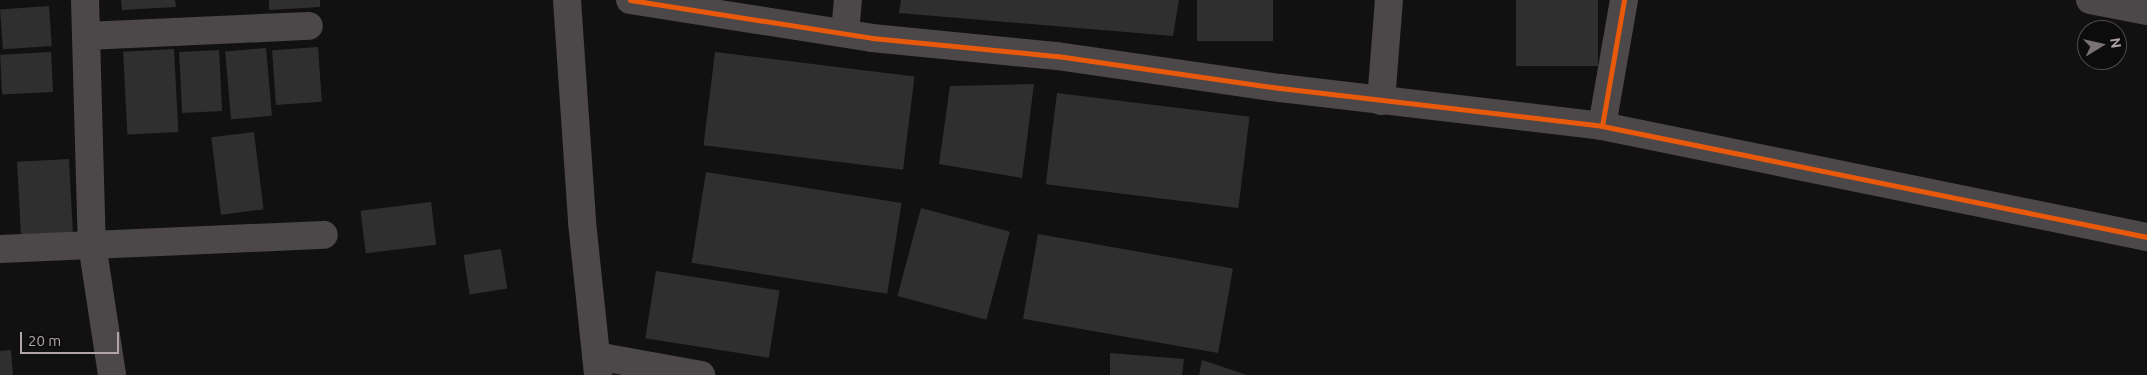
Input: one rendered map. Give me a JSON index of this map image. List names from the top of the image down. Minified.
{"scale_bar":"20 m","north":"right"}
